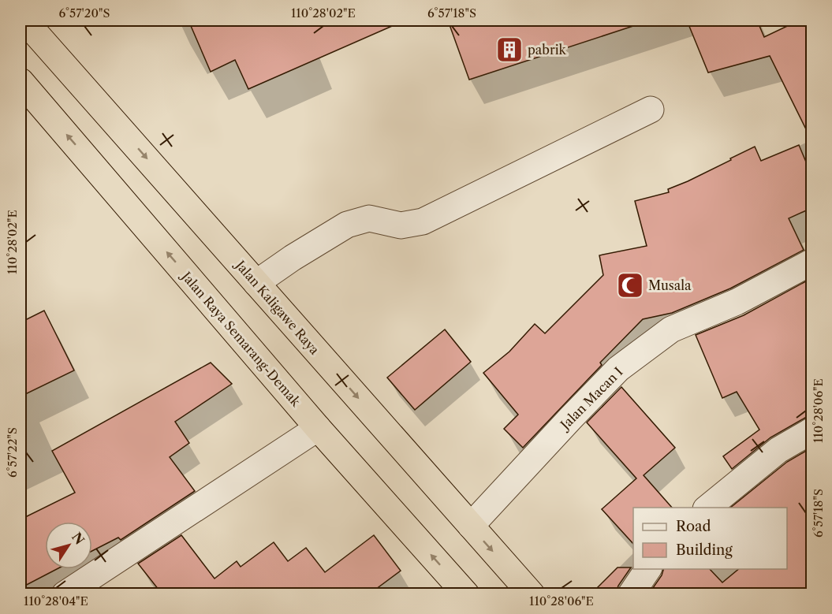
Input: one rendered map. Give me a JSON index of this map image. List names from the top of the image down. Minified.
{"streets":{"highway":["Jalan Kaligawe Raya","Jalan Raya Semarang-Demak"],"street":["Jalan Macan I"]},"crossings":[["Jalan Kaligawe Raya","Jalan Macan I"]],"one_way":["Jalan Kaligawe Raya","Jalan Raya Semarang-Demak"],"places":{"building":["pabrik"],"mosque":["Musala"]},"legend":["Road","Building"],"north":"top right","coordinates":["6°57'20\"S","110°28'02\"E","6°57'18\"S","110°28'06\"E","6°57'22\"S","110°28'04\"E"]}
